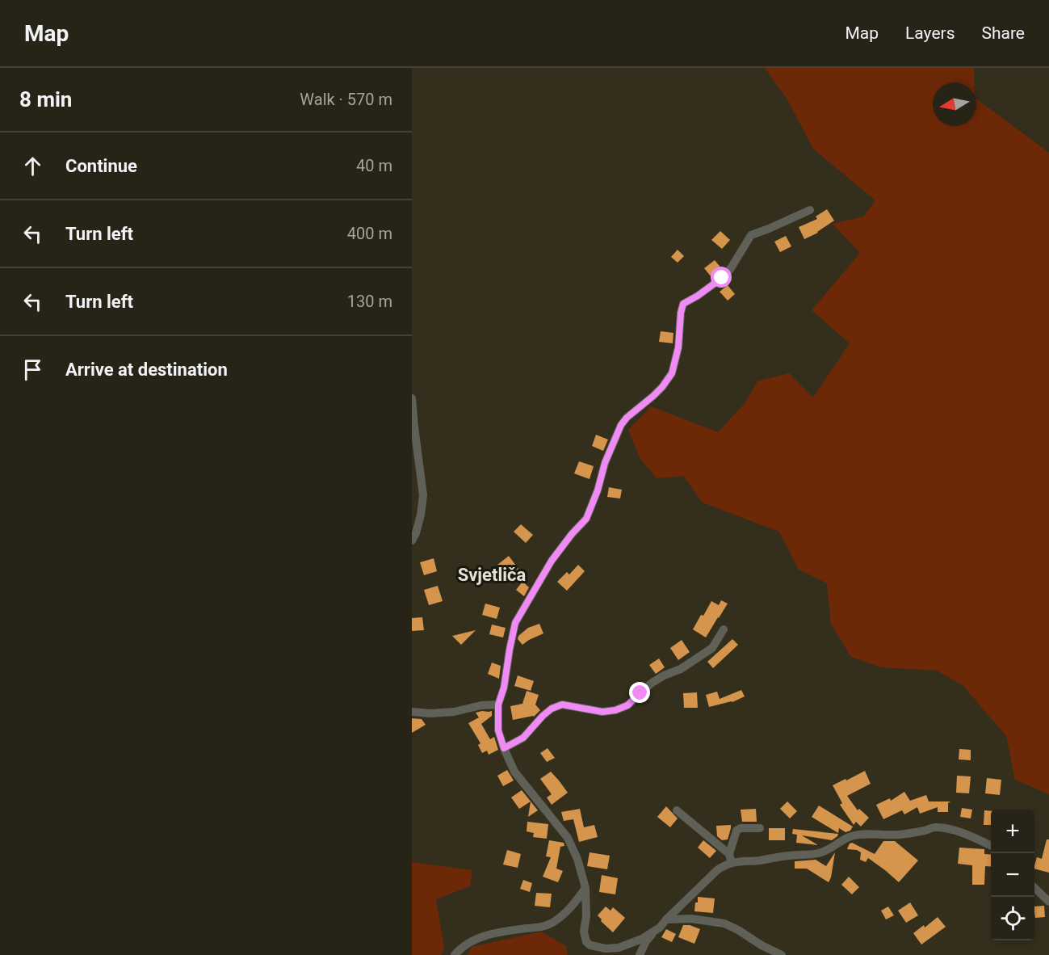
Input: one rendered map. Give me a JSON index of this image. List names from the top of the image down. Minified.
{"districts":["Svjetliča"],"north":"left","page":{"header":"Map","nav":["Map","Layers","Share"],"heading":["8 min","Walk · 570 m"],"list":[["Continue","40 m"],["Turn left","400 m"],["Turn left","130 m"],"Arrive at destination"],"map_buttons":["+","−"]}}
